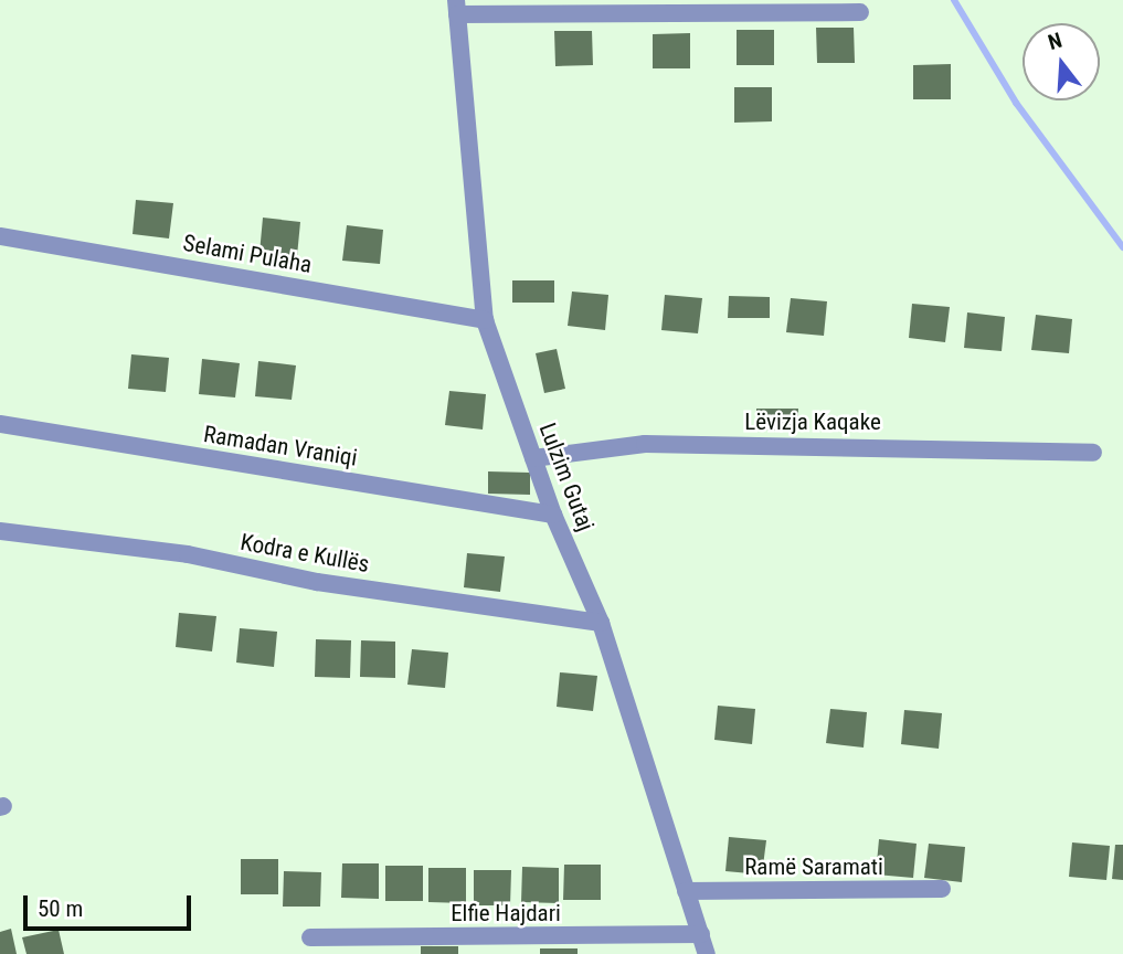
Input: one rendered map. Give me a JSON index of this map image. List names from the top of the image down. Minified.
{"streets":{"street":["Selami Pulaha","Lëvizja Kaqake","Ramadan Vraniqi","Lulzim Gutaj","Kodra e Kullës","Ramë Saramati","Elfie Hajdari"]},"crossings":[["Selami Pulaha","Lulzim Gutaj"],["Lëvizja Kaqake","Lulzim Gutaj"],["Ramadan Vraniqi","Lulzim Gutaj"],["Lulzim Gutaj","Kodra e Kullës"],["Lulzim Gutaj","Ramë Saramati"],["Lulzim Gutaj","Elfie Hajdari"]],"scale_bar":"50 m","north":"top"}
